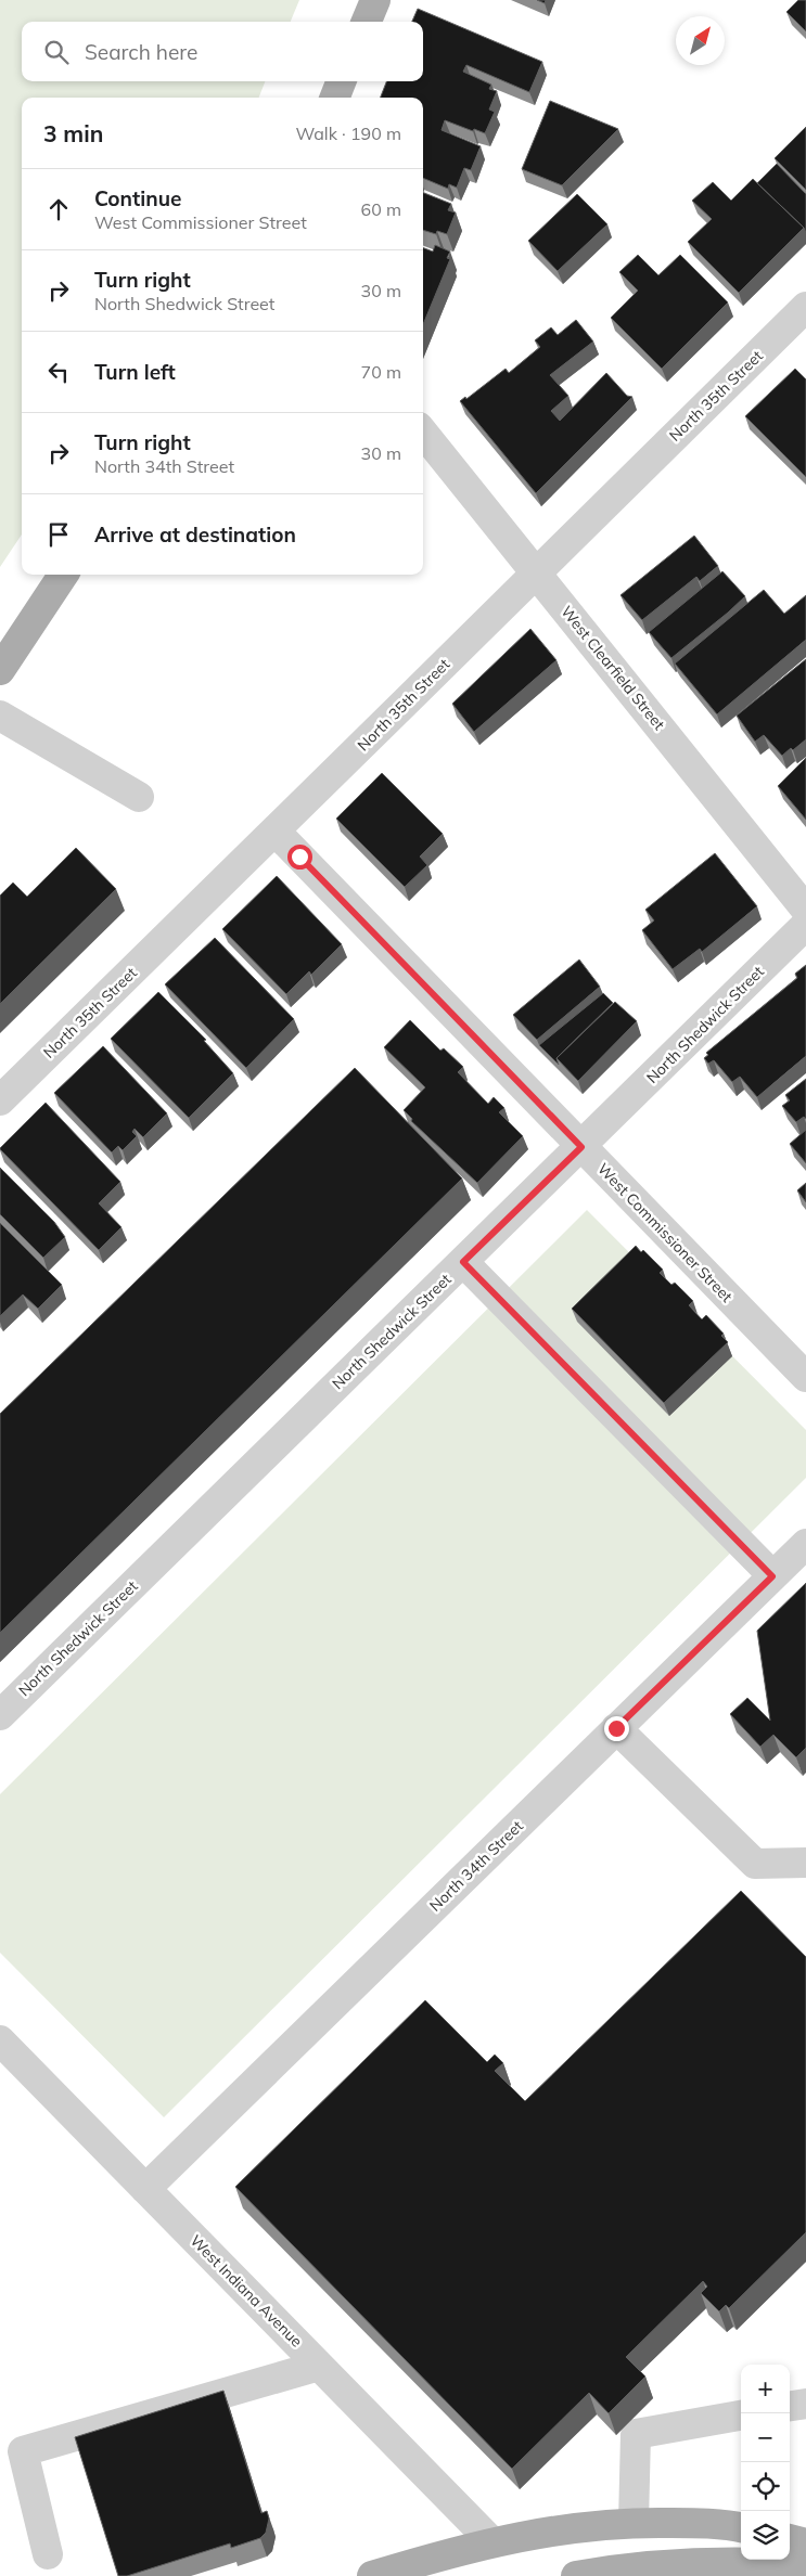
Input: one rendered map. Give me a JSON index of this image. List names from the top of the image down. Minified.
{"streets":{"street":["North 35th Street","West Clearfield Street","North Shedwick Street","West Commissioner Street","North 34th Street","West Indiana Avenue"]},"crossings":[["North 35th Street","West Clearfield Street"],["North 35th Street","West Commissioner Street"],["North Shedwick Street","West Commissioner Street"],["North 34th Street","West Indiana Avenue"]],"north":"top right","page":{"search":"Search here","heading":["3 min","Walk · 190 m"],"list":[["Continue","West Commissioner Street","60 m"],["Turn right","North Shedwick Street","30 m"],["Turn left","70 m"],["Turn right","North 34th Street","30 m"],"Arrive at destination"],"map_buttons":["+","−"]}}
